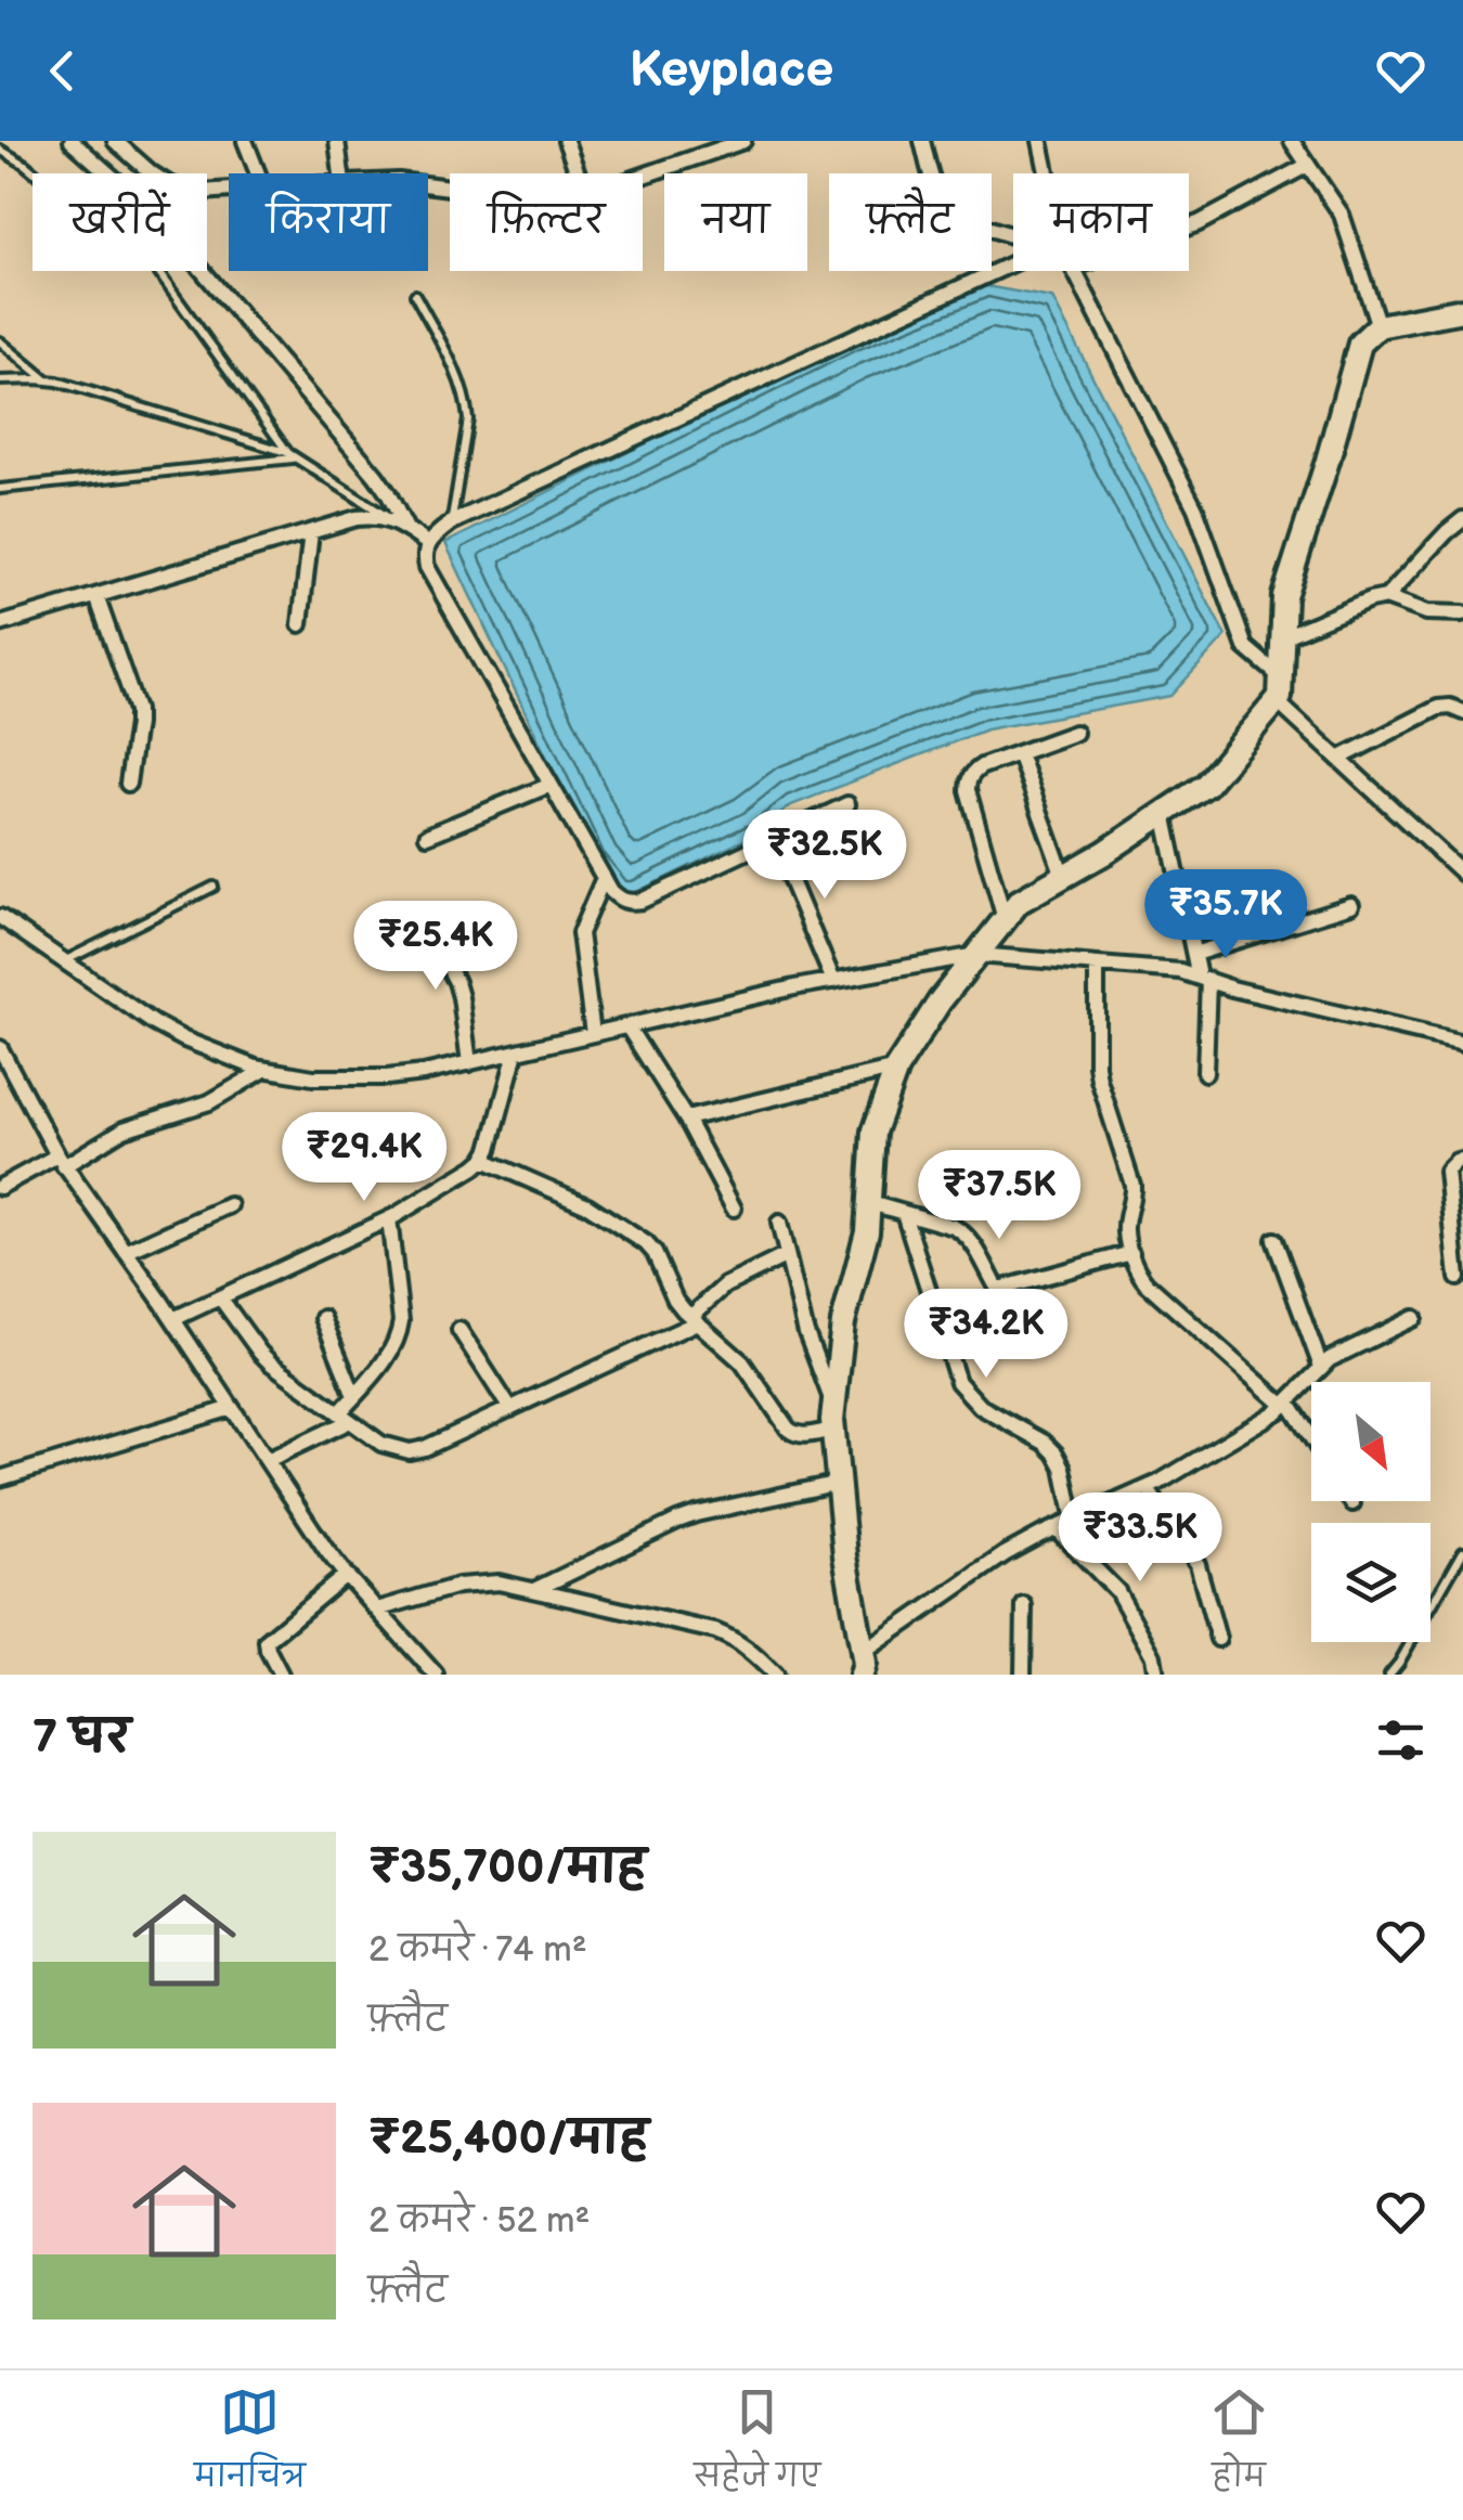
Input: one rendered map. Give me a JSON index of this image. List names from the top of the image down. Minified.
{"north":"bottom right","page":{"header":"Keyplace","chip":["खरीदें","किराया","फ़िल्टर","नया","फ़्लैट","मकान"],"price":["₹32.5K","₹35.7K","₹25.4K","₹29.4K","₹37.5K","₹34.2K","₹33.5K"],"heading":"7 घर","list":[{"name":"₹35,700/माह","note":"2 कमरे · 74 m² · फ़्लैट"},{"name":"₹25,400/माह","note":"2 कमरे · 52 m² · फ़्लैट"}],"tabs":["मानचित्र","सहेजे गए","होम"]}}
